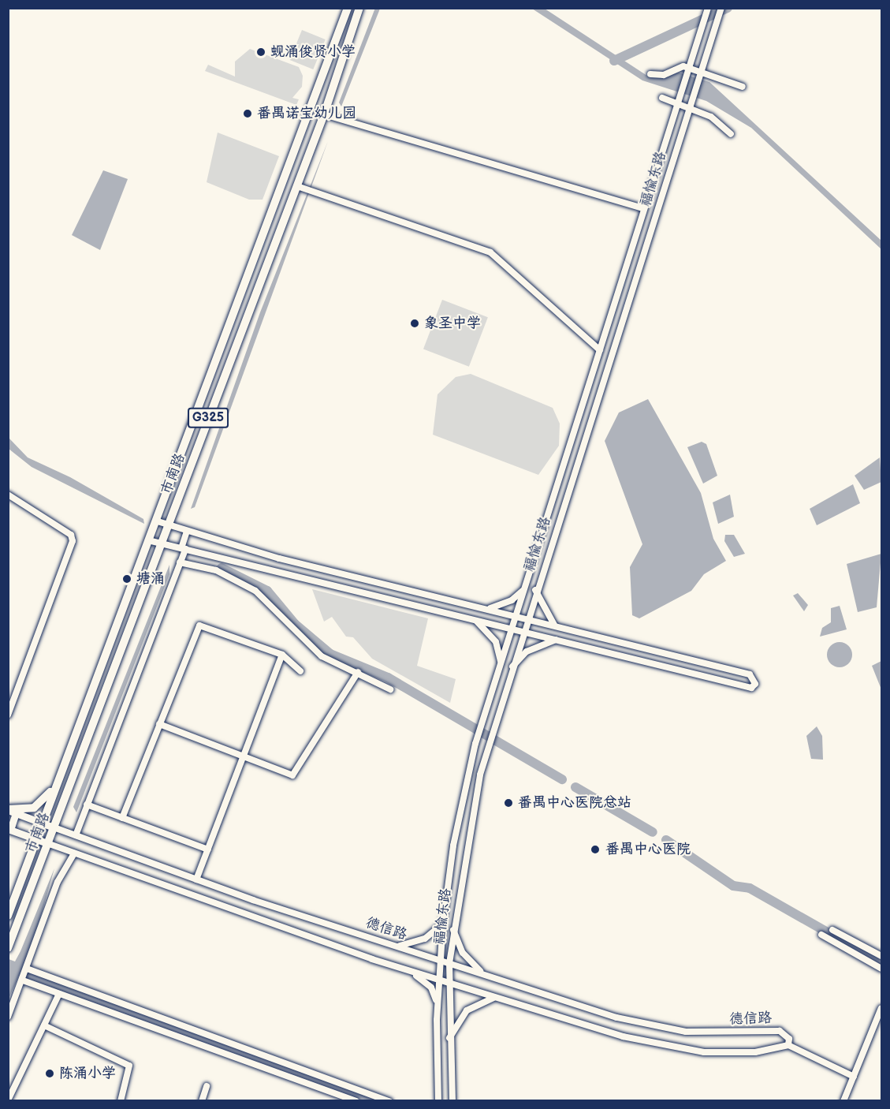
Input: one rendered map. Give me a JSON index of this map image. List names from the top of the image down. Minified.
{"streets":{"highway":["G325","市南路"],"main road":["德信路"],"street":["福愉东路"]},"crossings":[["福愉东路","德信路"],["市南路","德信路"]],"places":["蚬涌俊贤小学","番禺诺宝幼儿园","象圣中学","塘涌","番禺中心医院总站","番禺中心医院","陈涌小学"]}
